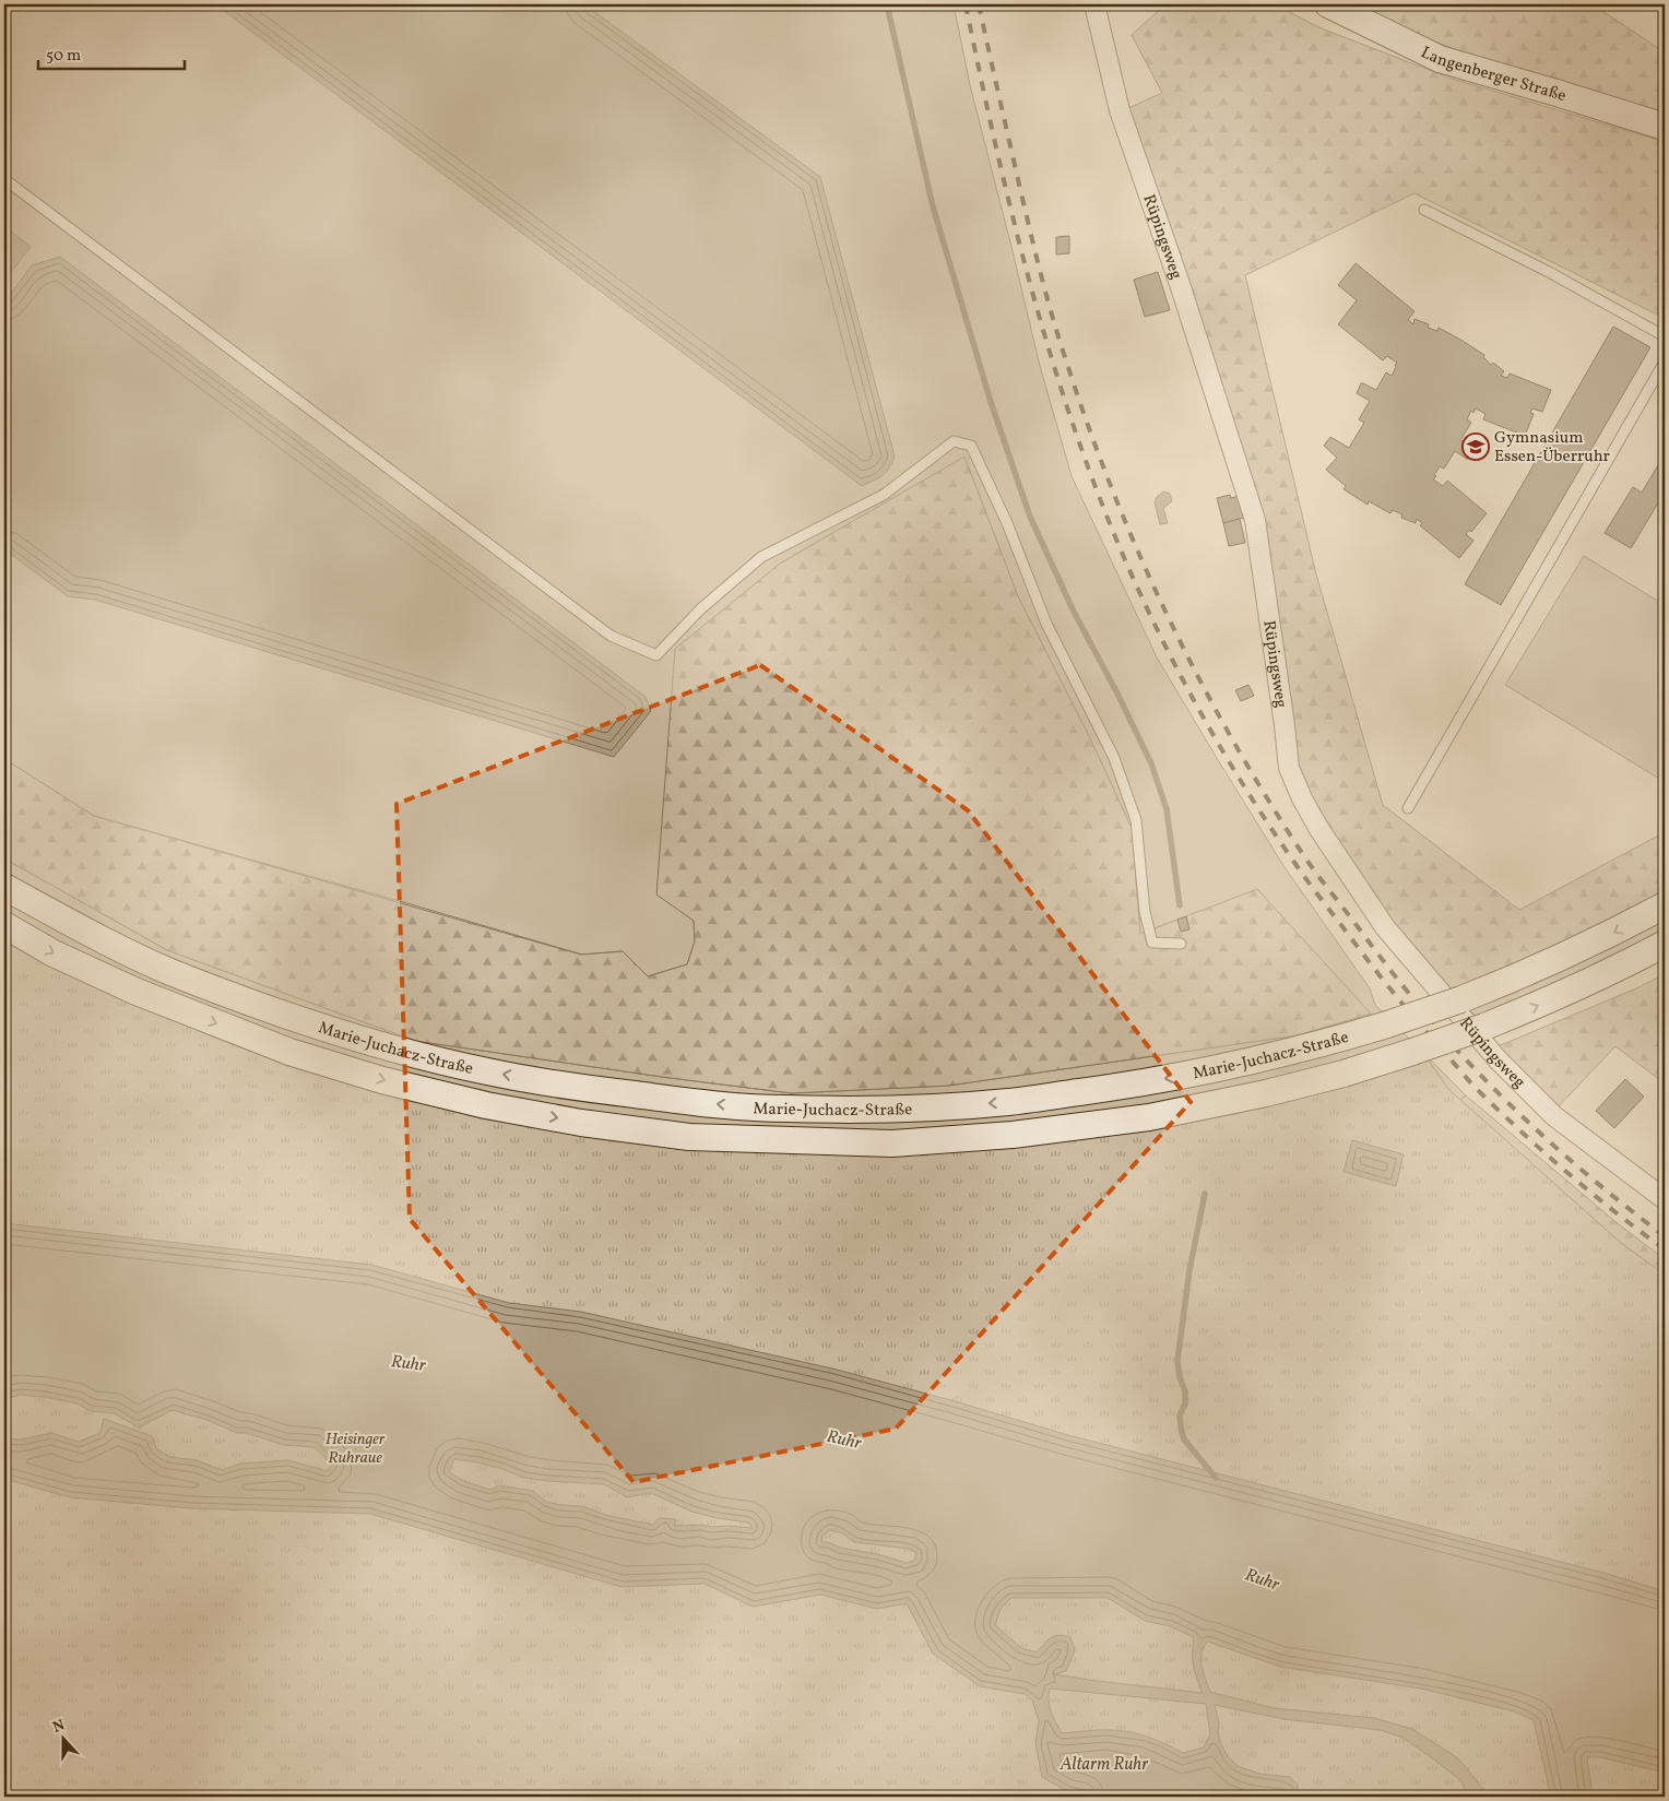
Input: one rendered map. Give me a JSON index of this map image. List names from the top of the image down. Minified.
{"streets":{"main road":["Langenberger Straße","Marie-Juchacz-Straße"],"street":["Rüpingsweg"]},"water":["Ruhr","Altarm Ruhr"],"parks":["Heisinger Ruhraue"],"places":{"school or university":["Gymnasium Essen-Überruhr"]},"scale_bar":"50 m","north":"top"}
